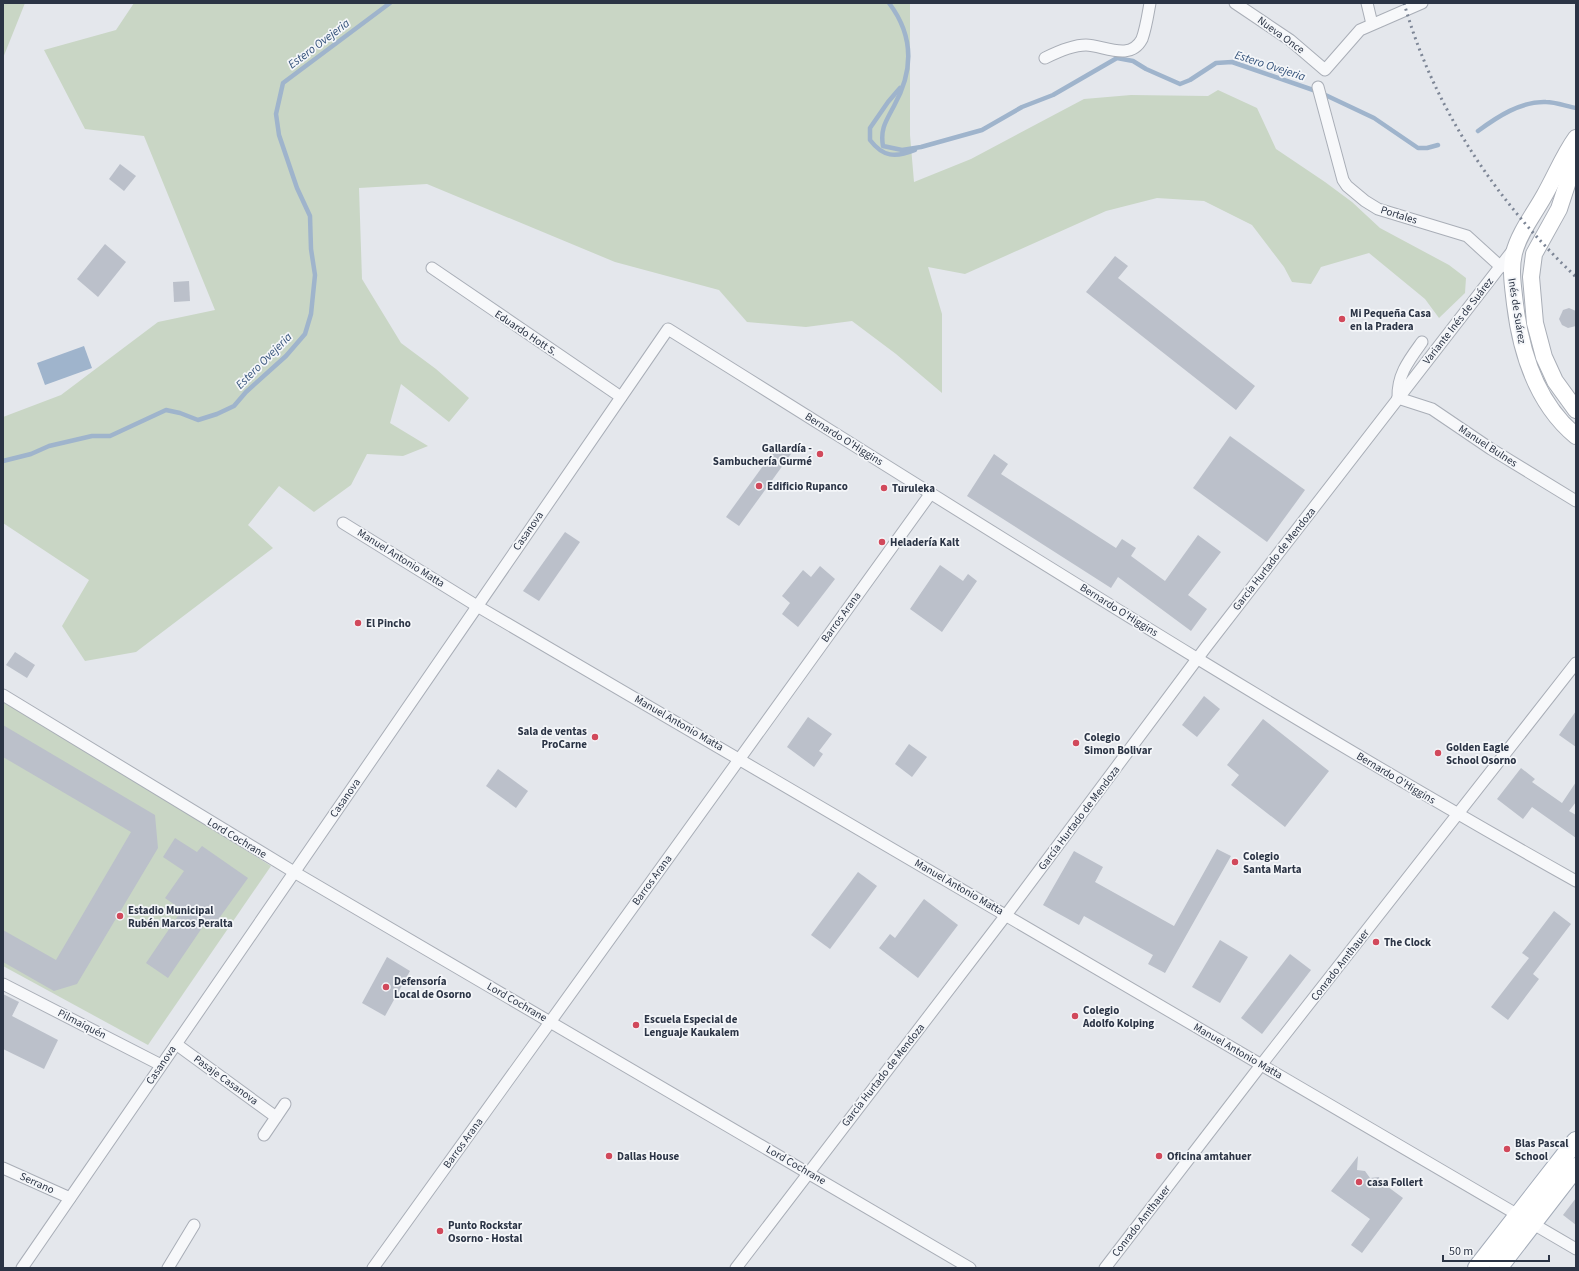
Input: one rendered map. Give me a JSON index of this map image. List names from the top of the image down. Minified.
{"streets":{"main road":["Inés de Suárez"],"street":["Nueva Once","Portales","Variante Inés de Suárez","Eduardo Hott S.","Bernardo O'Higgins","Manuel Bulnes","Casanova","Manuel Antonio Matta","García Hurtado de Mendoza","Barros Arana","Lord Cochrane","Conrado Amthauer","Pilmaiquén","Pasaje Casanova","Serrano"]},"crossings":[["Portales","Variante Inés de Suárez"],["Inés de Suárez","Variante Inés de Suárez"],["Variante Inés de Suárez","Manuel Bulnes"],["Variante Inés de Suárez","García Hurtado de Mendoza"],["Eduardo Hott S.","Casanova"],["Bernardo O'Higgins","Casanova"],["Bernardo O'Higgins","García Hurtado de Mendoza"],["Bernardo O'Higgins","Barros Arana"],["Bernardo O'Higgins","Conrado Amthauer"],["Manuel Bulnes","García Hurtado de Mendoza"],["Casanova","Manuel Antonio Matta"],["Casanova","Lord Cochrane"],["Casanova","Pilmaiquén"],["Casanova","Pasaje Casanova"],["Casanova","Serrano"],["Manuel Antonio Matta","García Hurtado de Mendoza"],["Manuel Antonio Matta","Barros Arana"],["Manuel Antonio Matta","Conrado Amthauer"],["García Hurtado de Mendoza","Lord Cochrane"],["Barros Arana","Lord Cochrane"]],"water":["Estero Ovejeria"],"places":["Mi Pequeña Casa en la Pradera","Gallardía - Sambuchería Gurmé","Edificio Rupanco","Turuleka","Heladería Kalt","El Pincho","Sala de ventas ProCarne","Colegio Simon Bolivar","Golden Eagle School Osorno","Colegio Santa Marta","Estadio Municipal Rubén Marcos Peralta","The Clock","Defensoría Local de Osorno","Colegio Adolfo Kolping","Escuela Especial de Lenguaje Kaukalem","Blas Pascal School","Dallas House","Oficina amtahuer","casa Follert","Punto Rockstar Osorno - Hostal"],"scale_bar":"50 m"}
